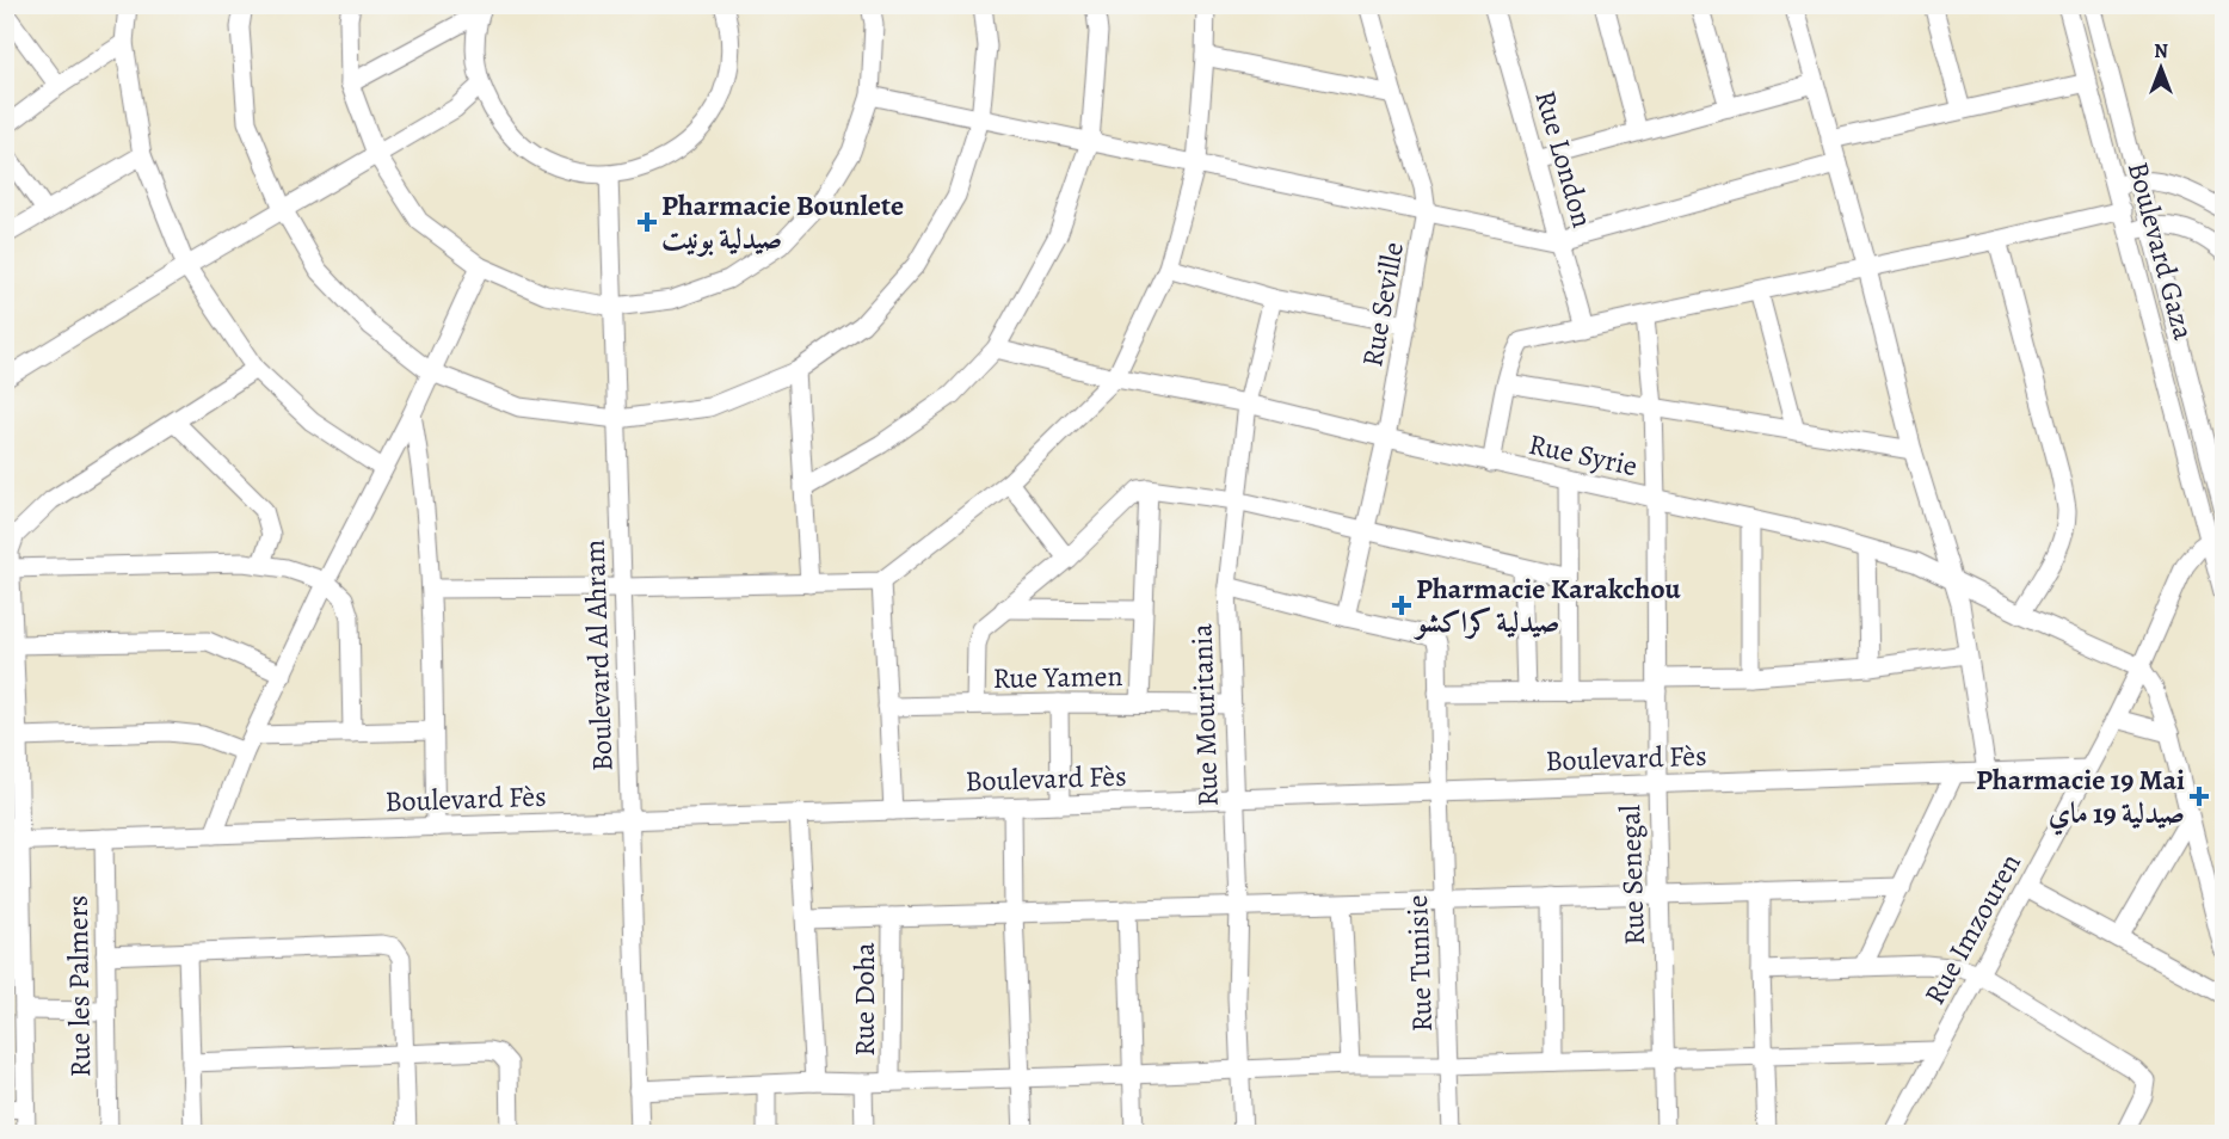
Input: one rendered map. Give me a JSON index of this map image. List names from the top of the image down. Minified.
{"streets":{"street":["Rue London","Boulevard Gaza","Rue Seville","Rue Syrie","Boulevard Al Ahram","Rue Yamen","Rue Mouritania","Boulevard Fès","Rue Senegal","Rue Imzouren","Rue Tunisie","Rue les Palmers","Rue Doha"]},"crossings":[["Boulevard Gaza","Rue Imzouren"],["Rue Seville","Rue Syrie"],["Rue Seville","Rue Tunisie"],["Rue Syrie","Rue Mouritania"],["Rue Syrie","Rue Senegal"],["Rue Syrie","Rue Imzouren"],["Boulevard Al Ahram","Boulevard Fès"],["Rue Yamen","Rue Mouritania"],["Rue Mouritania","Boulevard Fès"],["Boulevard Fès","Rue Senegal"],["Boulevard Fès","Rue Imzouren"],["Boulevard Fès","Rue Tunisie"],["Boulevard Fès","Rue les Palmers"]],"places":{"health":["Pharmacie Bounlete صيدلية بونيت","Pharmacie Karakchou صيدلية كراكشو","Pharmacie 19 Mai صيدلية 19 ماي"]},"north":"top"}
